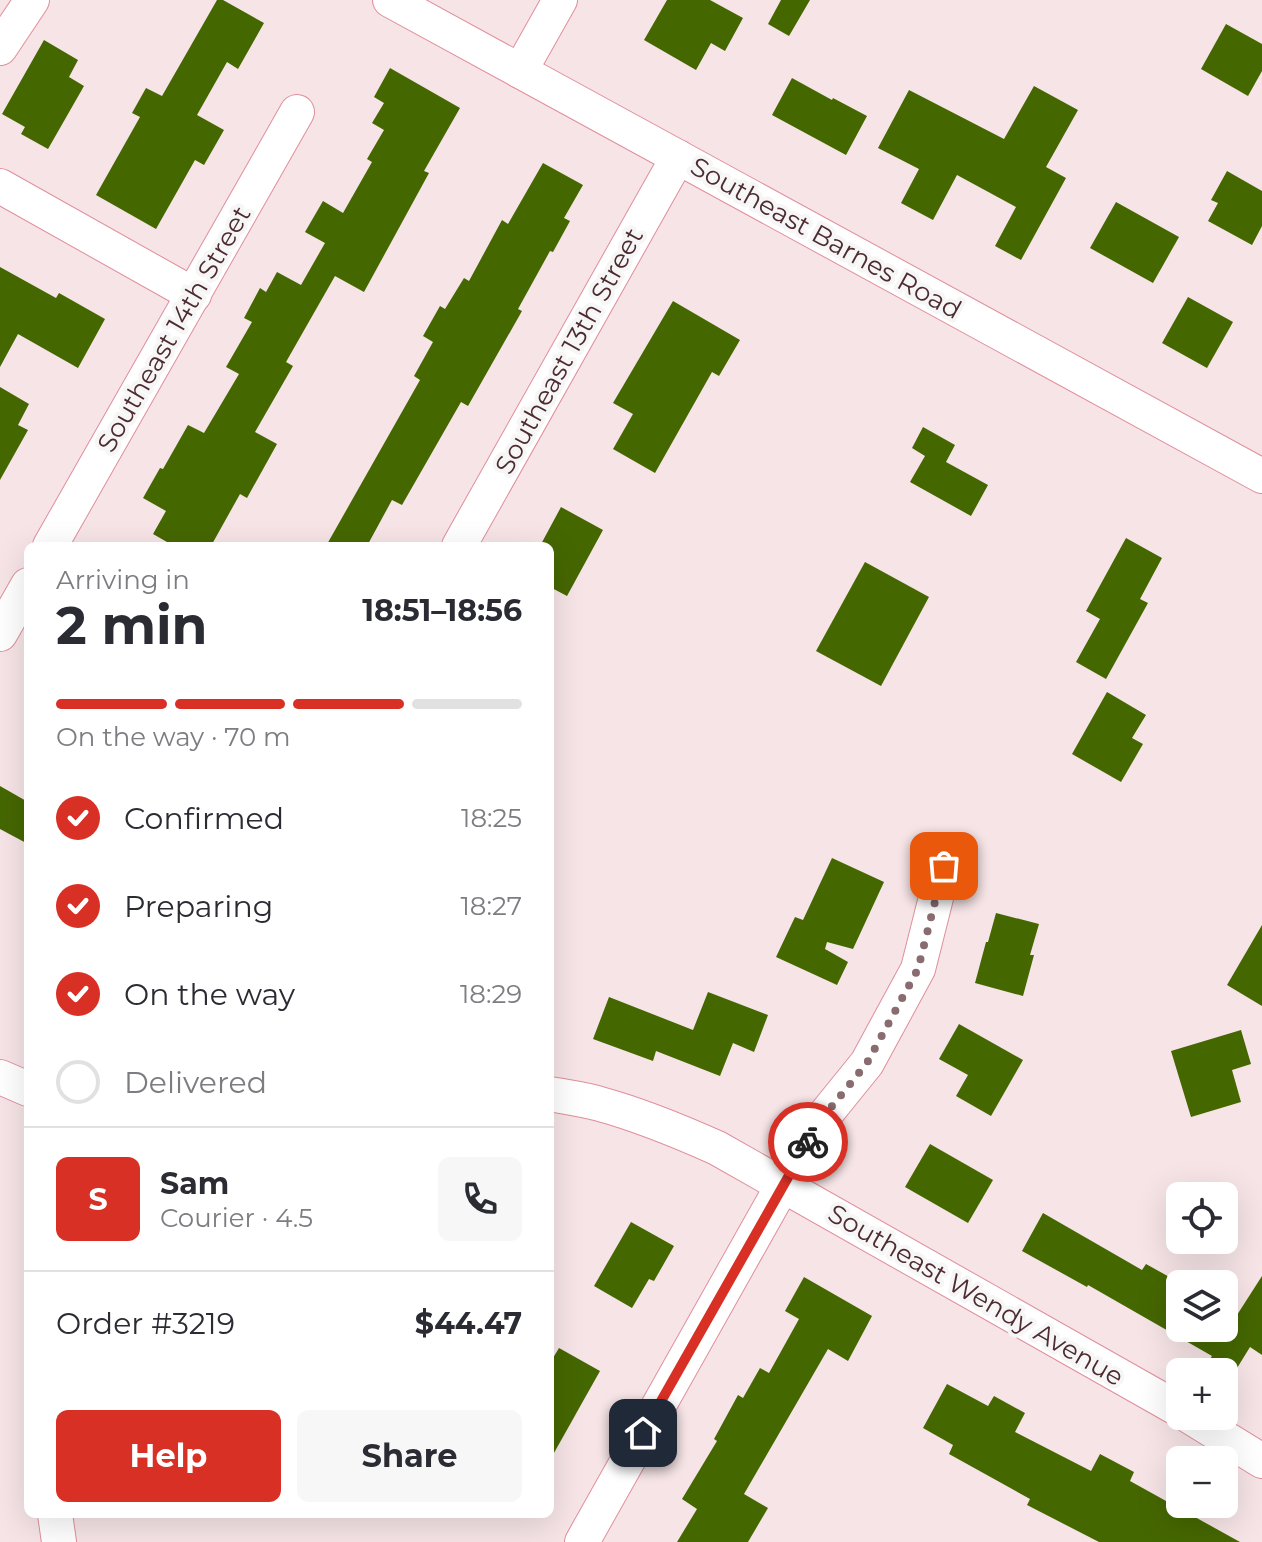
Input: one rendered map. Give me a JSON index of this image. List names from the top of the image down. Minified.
{"streets":{"street":["Southeast Barnes Road","Southeast 14th Street","Southeast 13th Street","Southeast Wendy Avenue"]},"crossings":[["Southeast Barnes Road","Southeast 13th Street"]],"page":{"heading":["2 min","Arriving in","18:51–18:56"],"panel":["Sam","Courier · 4.5","Order #3219","$44.47"],"bar":"On the way · 70 m","list":[["Confirmed","18:25"],["Preparing","18:27"],["On the way","18:29"],"Delivered"],"round":"S","map_buttons":["+","−"],"buttons":["Help","Share"]}}
